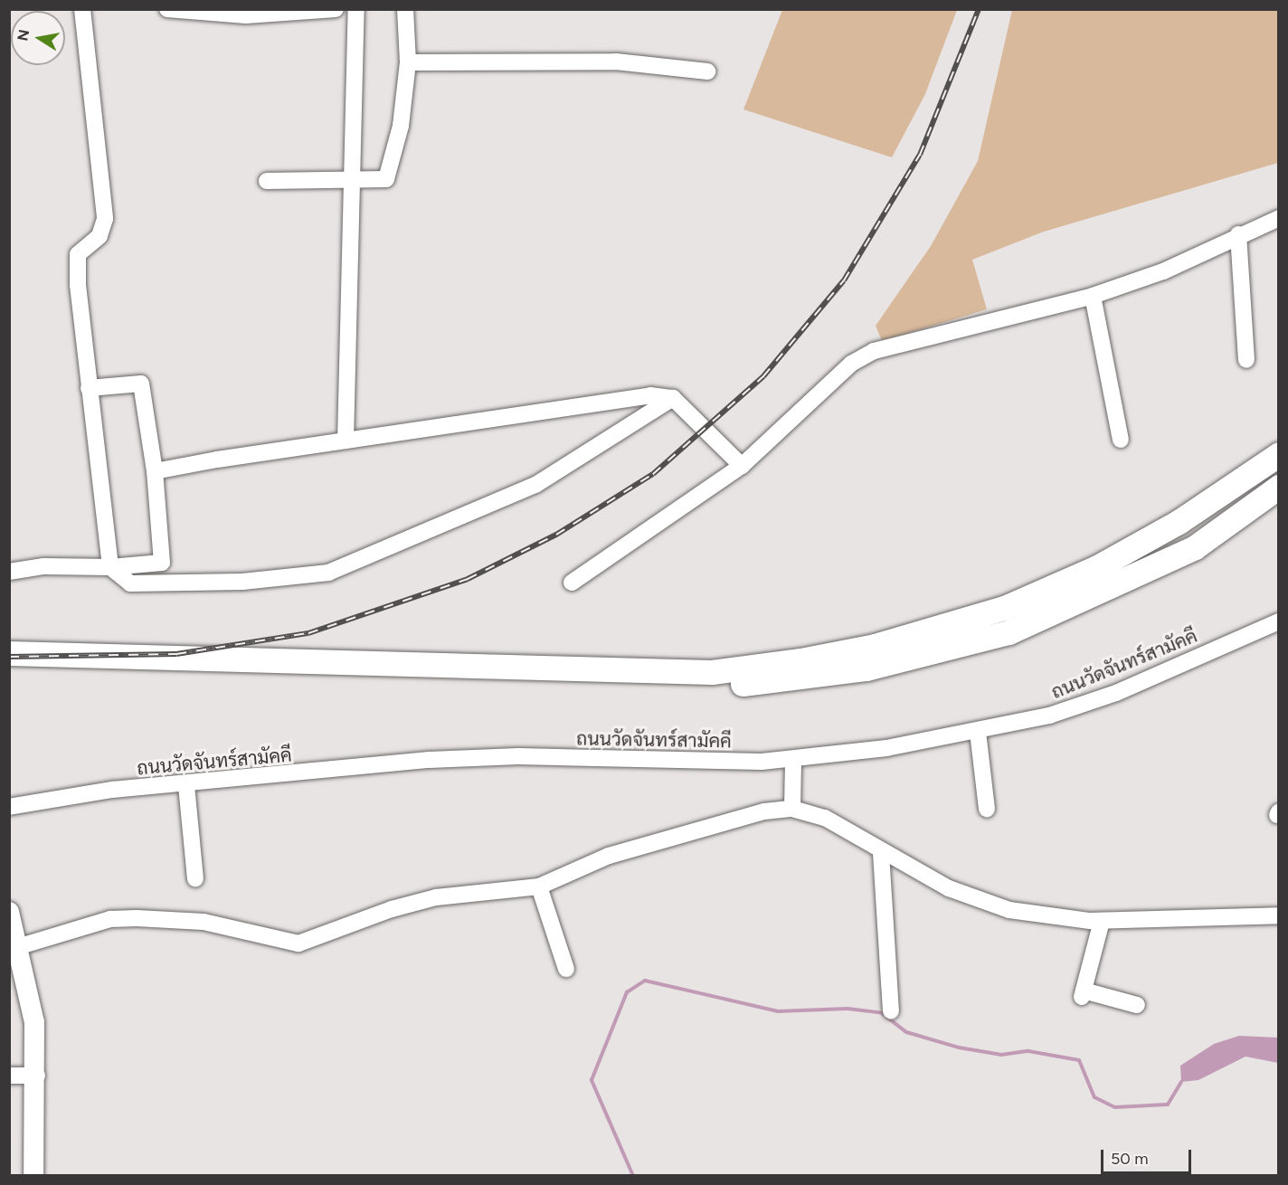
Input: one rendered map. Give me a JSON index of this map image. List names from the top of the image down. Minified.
{"streets":{"street":["ถนนวัดจันทร์สามัคคี"]},"scale_bar":"50 m","north":"left"}
